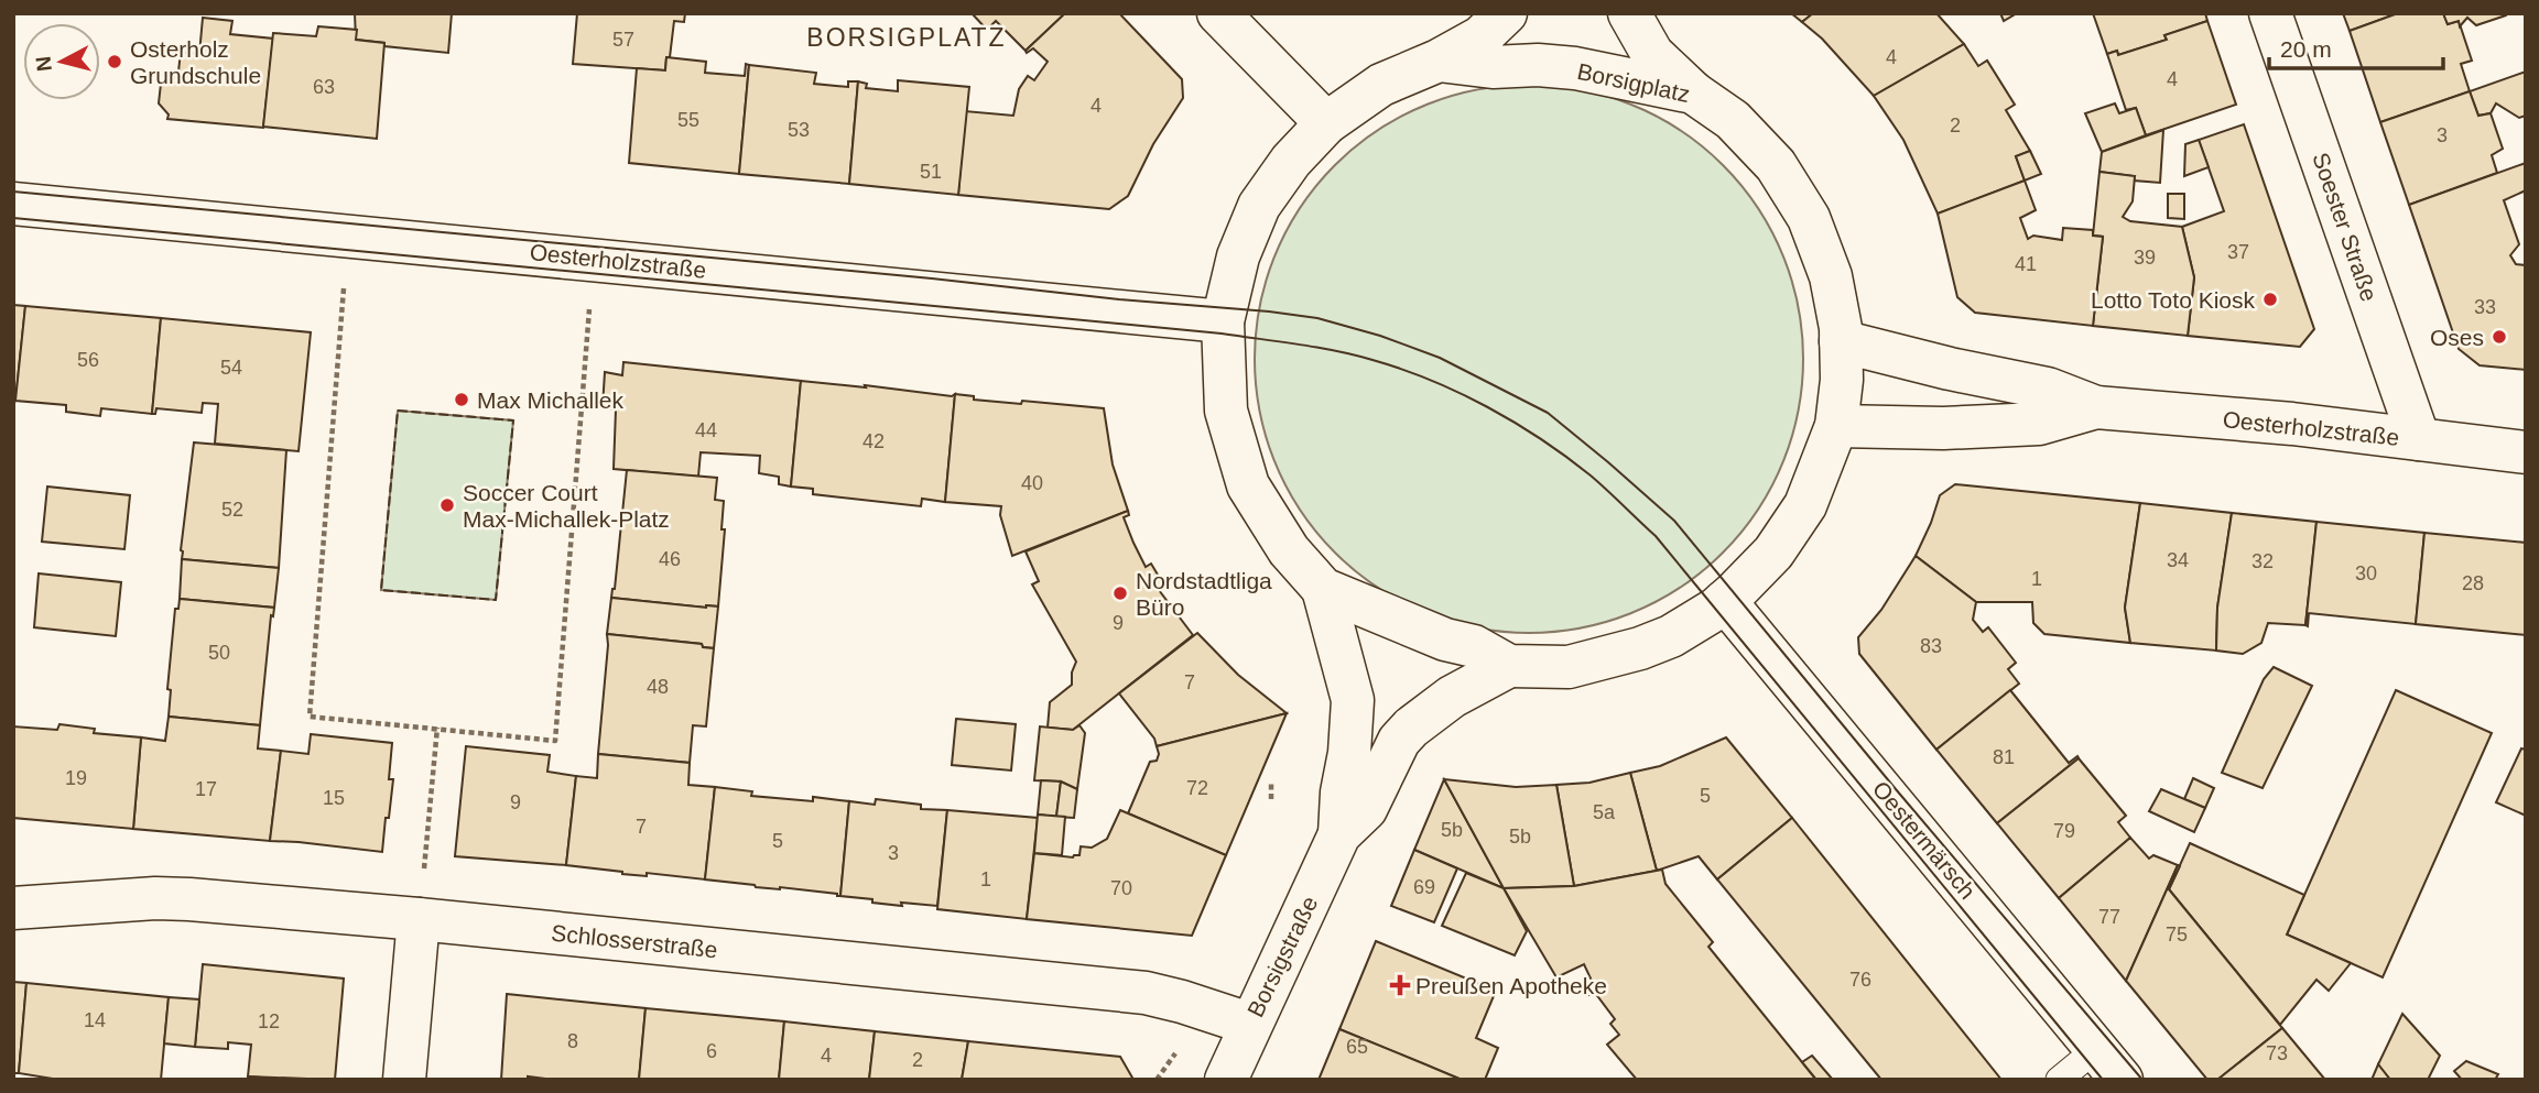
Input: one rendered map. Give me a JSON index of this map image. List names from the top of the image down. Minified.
{"streets":{"street":["Borsigplatz","Soester Straße","Oesterholzstraße","Oestermärsch","Schlosserstraße","Borsigstraße"]},"crossings":[["Borsigplatz","Oesterholzstraße"],["Borsigplatz","Oestermärsch"],["Borsigplatz","Borsigstraße"],["Soester Straße","Oesterholzstraße"],["Schlosserstraße","Borsigstraße"]],"districts":["BORSIGPLATZ"],"places":{"other":["Osterholz Grundschule","Lotto Toto Kiosk","Oses","Max Michallek","Soccer Court Max-Michallek-Platz","Nordstadtliga Büro"],"health":["Preußen Apotheke"]},"house_numbers":["57","4","4","63","4","55","2","53","3","51","37","39","41","33","56","54","44","42","40","52","46","34","32","30","1","28","9","83","50","7","48","81","19","72","17","5","15","9","5a","7","5b","79","5b","5","3","1","69","70","77","75","76","14","12","8","65","6","73","4","2"],"scale_bar":"20 m","north":"left"}
